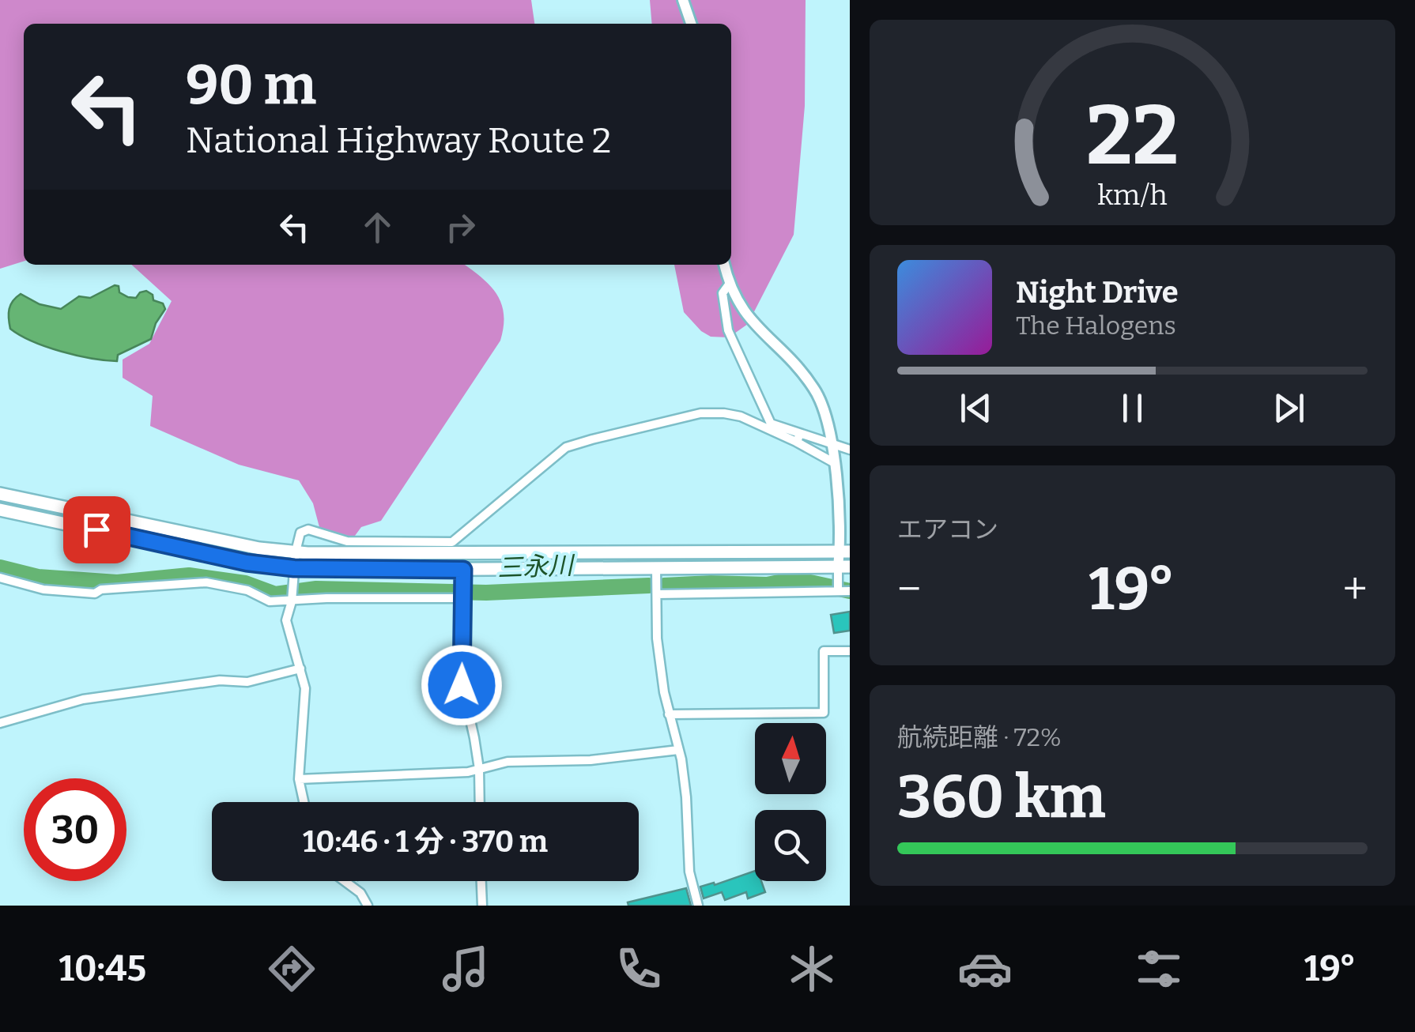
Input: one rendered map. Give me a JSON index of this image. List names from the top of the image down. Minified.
{"water":["三永川"],"north":"top","page":{"turn":["90 m","National Highway Route 2"],"song":["Night Drive","The Halogens"],"tile":["エアコン",["航続距離 · 72%","360 km"]],"heat":["−","19°","+"],"limit":"30","trip":"10:46 · 1 分 · 370 m","tabs":["10:45","19°"],"gauge":["22","km/h"]}}
